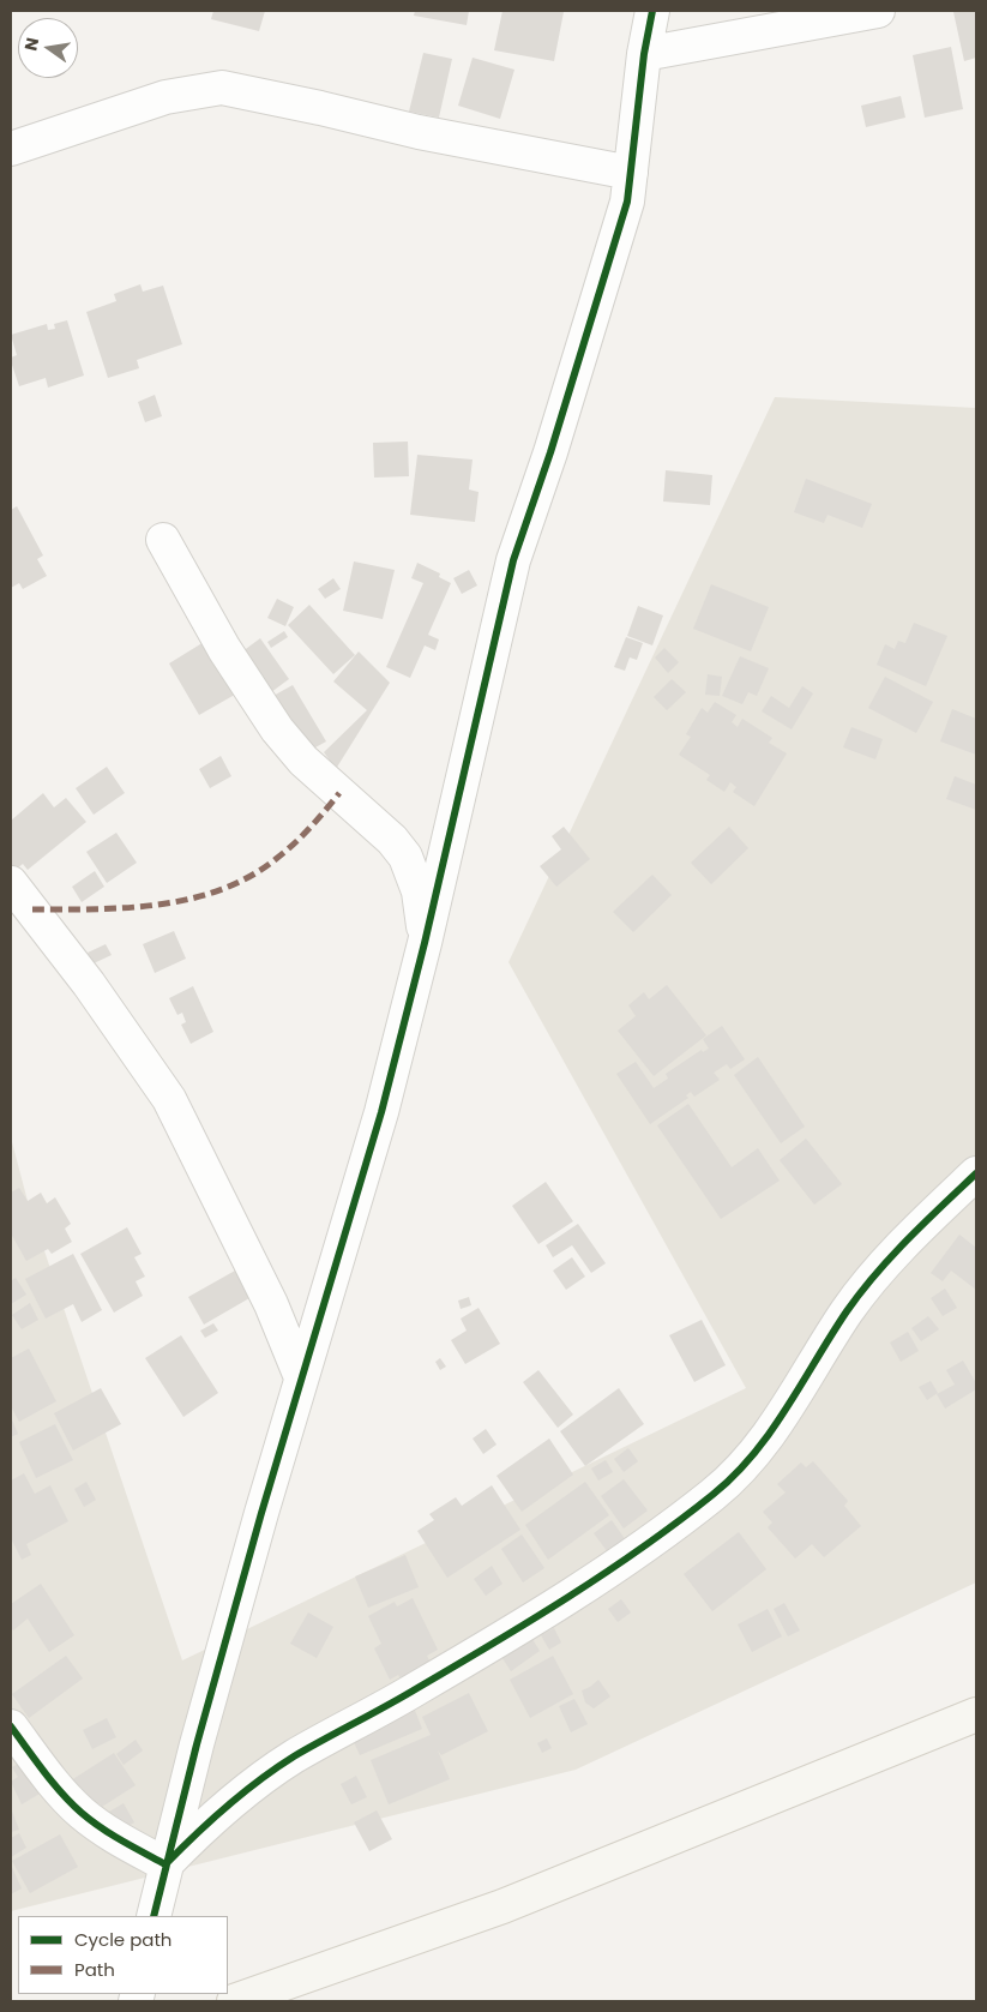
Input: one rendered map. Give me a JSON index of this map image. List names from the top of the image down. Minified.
{"legend":["Cycle path","Path"],"north":"left"}
